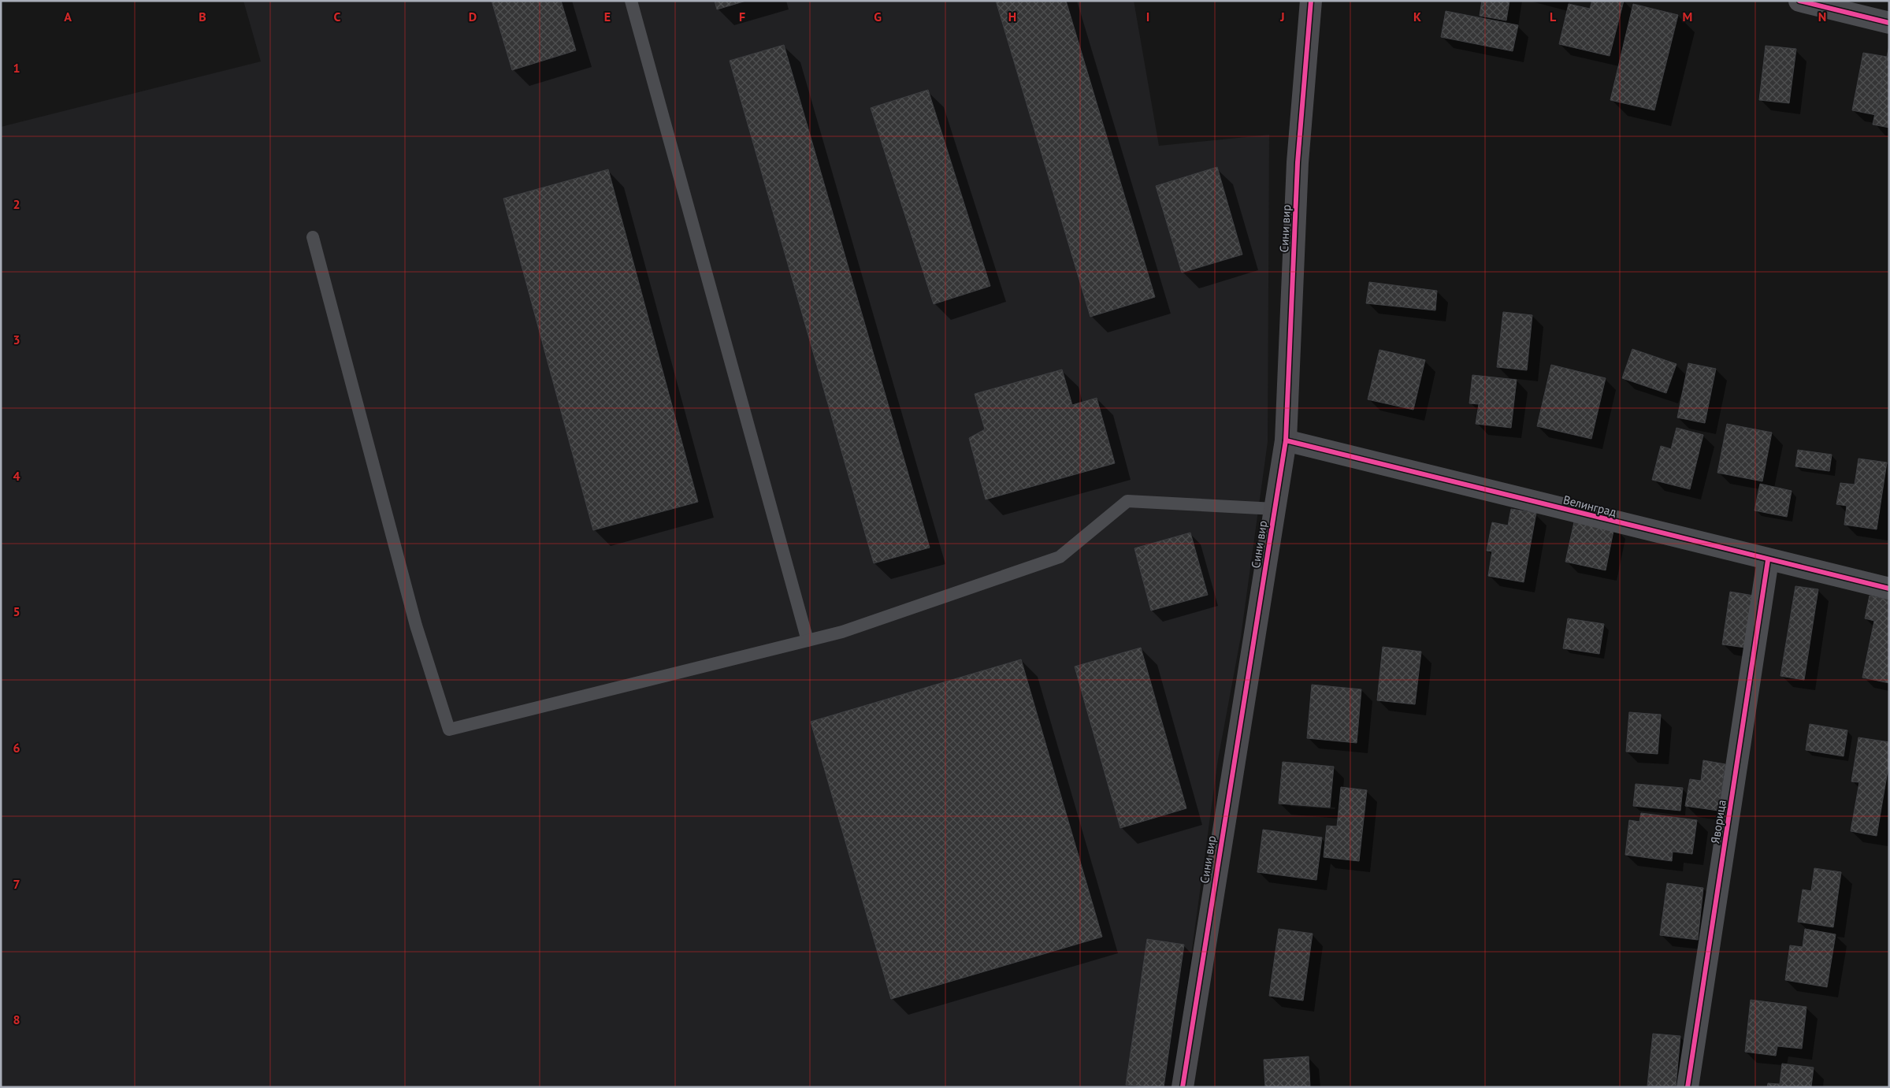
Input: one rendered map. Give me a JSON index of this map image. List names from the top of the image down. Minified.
{"streets":{"street":["Сини вир","Велинград","Яворица"]},"crossings":[["Сини вир","Велинград"],["Велинград","Яворица"]],"grid":{"columns":["A","B","C","D","E","F","G","H","I","J","K","L","M","N"],"rows":["1","2","3","4","5","6","7","8"]}}
